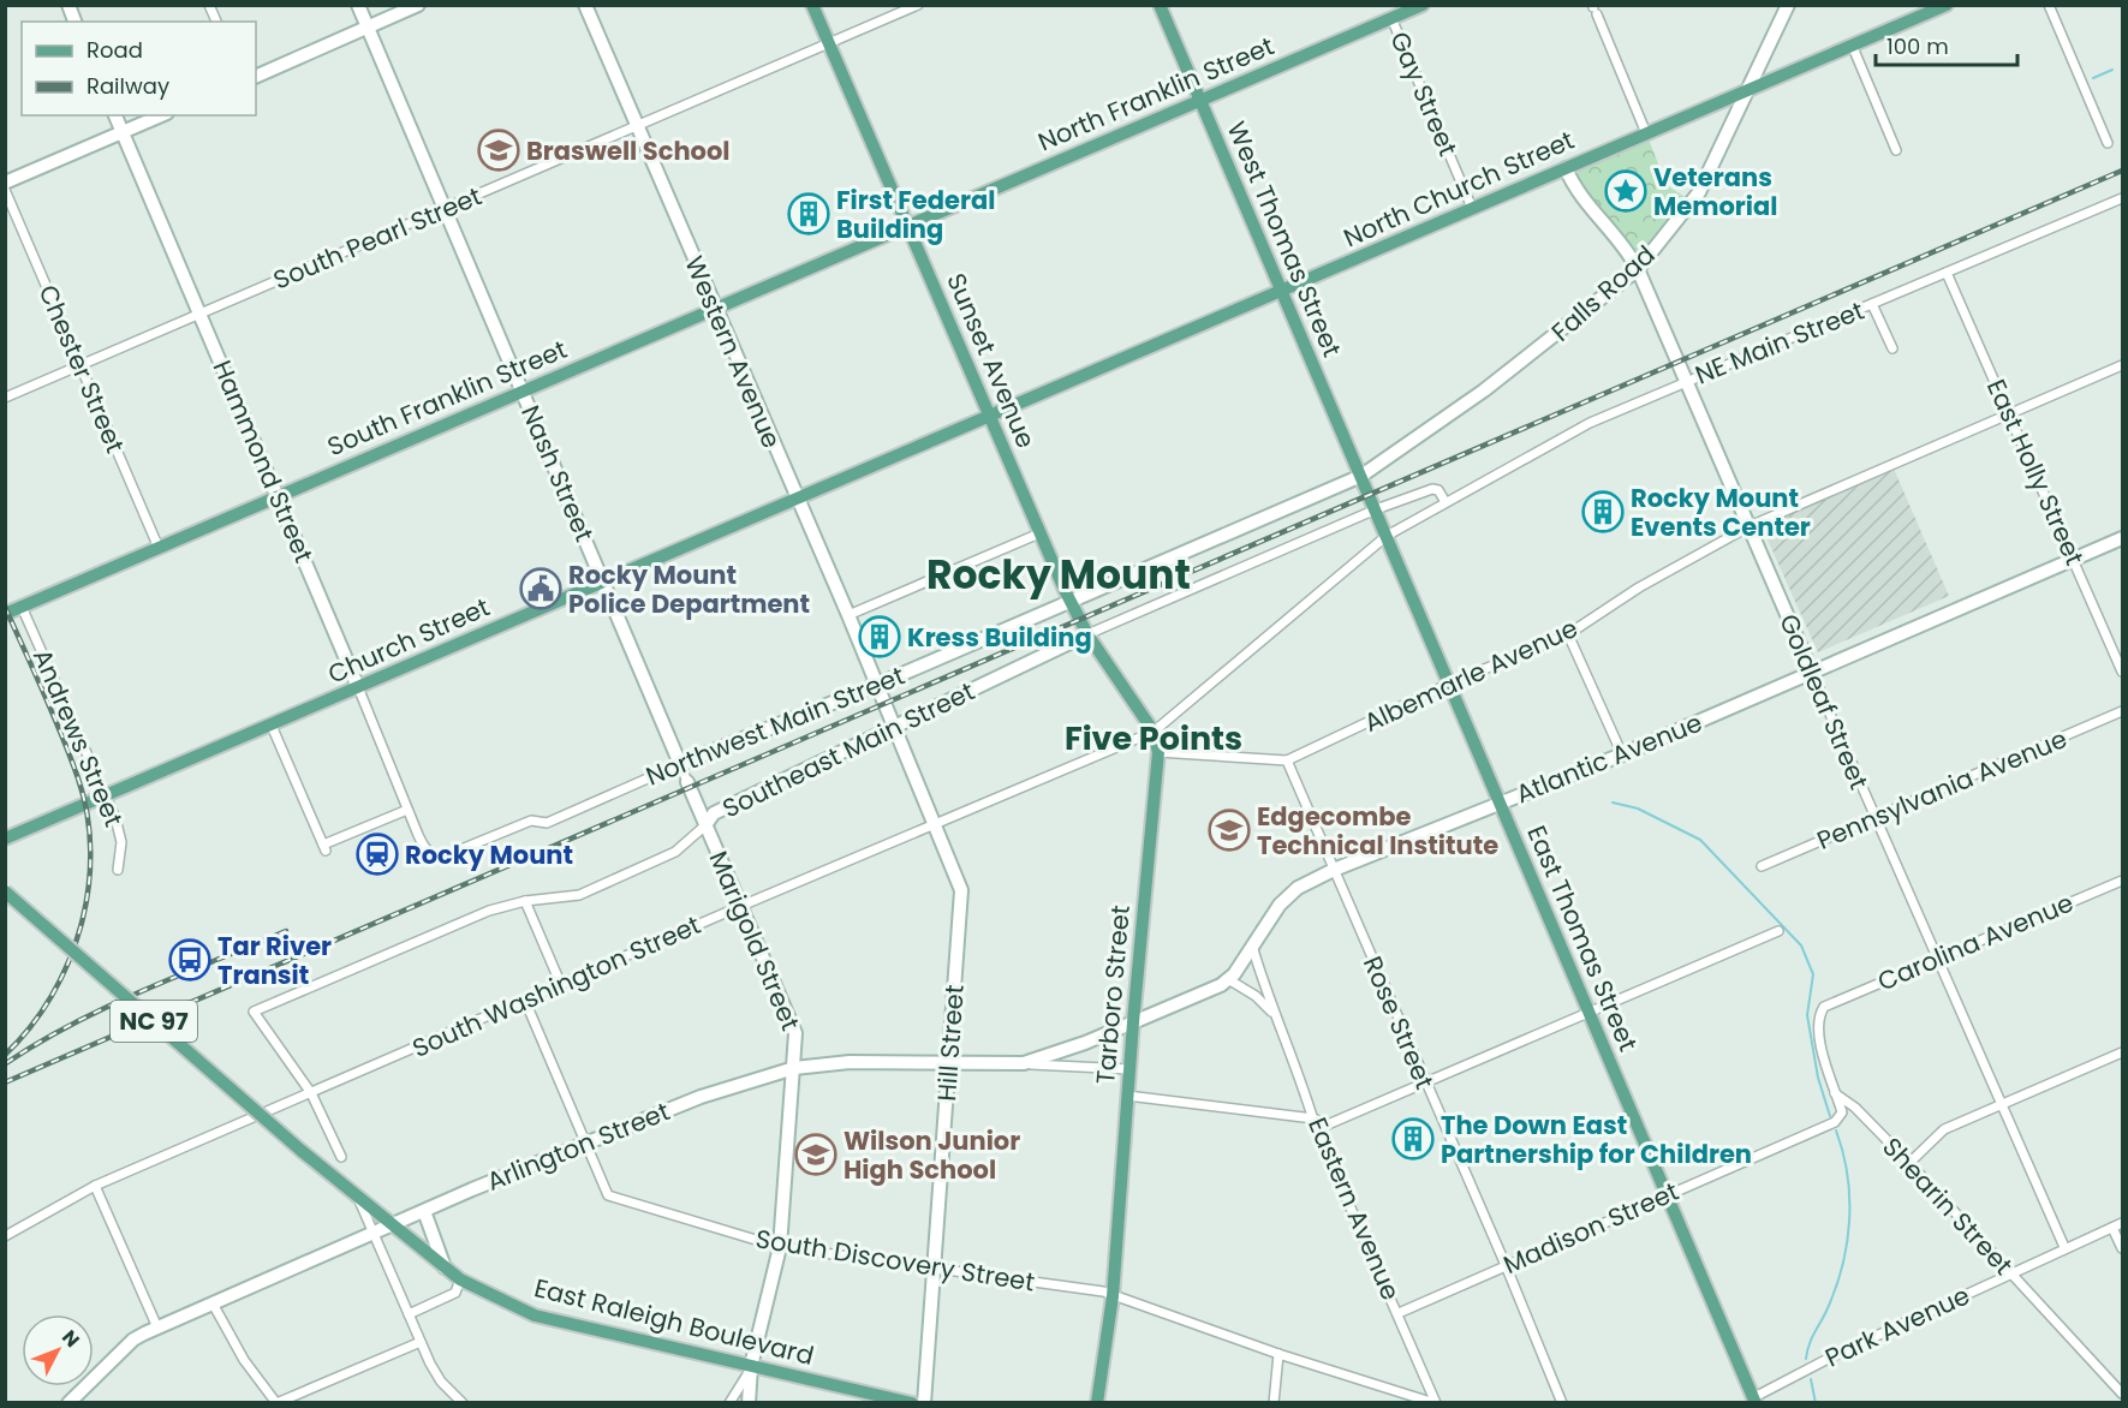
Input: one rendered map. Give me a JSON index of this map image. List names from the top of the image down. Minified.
{"streets":{"main road":["North Franklin Street","North Church Street","West Thomas Street","Sunset Avenue","South Franklin Street","Church Street","East Thomas Street","Tarboro Street","NC 97","East Raleigh Boulevard"],"street":["Gay Street","South Pearl Street","Falls Road","NE Main Street","Western Avenue","Chester Street","Hammond Street","East Holly Street","Nash Street","Albemarle Avenue","Goldleaf Street","Northwest Main Street","Andrews Street","Southeast Main Street","Atlantic Avenue","Pennsylvania Avenue","Marigold Street","Carolina Avenue","South Washington Street","Rose Street","Hill Street","Arlington Street","Shearin Street","Eastern Avenue","Madison Street","South Discovery Street","Park Avenue"]},"crossings":[["North Franklin Street","Gay Street"],["North Franklin Street","West Thomas Street"],["North Franklin Street","Sunset Avenue"],["North Franklin Street","South Franklin Street"],["Gay Street","North Church Street"],["North Church Street","West Thomas Street"],["North Church Street","Falls Road"],["North Church Street","Sunset Avenue"],["North Church Street","Church Street"],["North Church Street","Goldleaf Street"],["South Pearl Street","Western Avenue"],["South Pearl Street","Sunset Avenue"],["South Pearl Street","Chester Street"],["South Pearl Street","Hammond Street"],["South Pearl Street","Nash Street"],["West Thomas Street","Falls Road"],["West Thomas Street","Northwest Main Street"],["West Thomas Street","East Thomas Street"],["Falls Road","Goldleaf Street"],["Falls Road","Northwest Main Street"],["NE Main Street","East Holly Street"],["NE Main Street","Goldleaf Street"],["NE Main Street","East Thomas Street"],["NE Main Street","South Washington Street"],["Western Avenue","South Franklin Street"],["Western Avenue","Church Street"],["Western Avenue","Northwest Main Street"],["Western Avenue","Hill Street"],["Sunset Avenue","South Franklin Street"],["Sunset Avenue","Church Street"],["Sunset Avenue","Northwest Main Street"],["Sunset Avenue","Tarboro Street"],["Chester Street","South Franklin Street"],["South Franklin Street","Hammond Street"],["South Franklin Street","Nash Street"],["South Franklin Street","Andrews Street"],["Hammond Street","Church Street"],["Hammond Street","Northwest Main Street"],["East Holly Street","Albemarle Avenue"],["East Holly Street","Atlantic Avenue"],["Nash Street","Church Street"],["Nash Street","Northwest Main Street"],["Nash Street","Marigold Street"],["Church Street","Andrews Street"],["Albemarle Avenue","Goldleaf Street"],["Albemarle Avenue","East Thomas Street"],["Albemarle Avenue","Rose Street"],["Goldleaf Street","Atlantic Avenue"],["Goldleaf Street","Pennsylvania Avenue"],["Goldleaf Street","Carolina Avenue"],["Goldleaf Street","Park Avenue"],["Northwest Main Street","Tarboro Street"],["Southeast Main Street","Marigold Street"],["Southeast Main Street","South Washington Street"],["Southeast Main Street","Tarboro Street"],["Southeast Main Street","Hill Street"],["Atlantic Avenue","East Thomas Street"],["Atlantic Avenue","Tarboro Street"],["Atlantic Avenue","Rose Street"],["Atlantic Avenue","Arlington Street"],["Atlantic Avenue","Eastern Avenue"],["East Thomas Street","South Washington Street"],["East Thomas Street","Madison Street"],["East Thomas Street","Park Avenue"],["Marigold Street","South Washington Street"],["Marigold Street","Arlington Street"],["Marigold Street","South Discovery Street"],["Marigold Street","East Raleigh Boulevard"],["Carolina Avenue","Shearin Street"],["Carolina Avenue","Madison Street"],["South Washington Street","Tarboro Street"],["South Washington Street","Hill Street"],["Tarboro Street","Arlington Street"],["Tarboro Street","South Discovery Street"],["Rose Street","Madison Street"],["Hill Street","Arlington Street"],["Hill Street","South Discovery Street"],["Arlington Street","South Discovery Street"],["Arlington Street","East Raleigh Boulevard"],["Shearin Street","Madison Street"],["Shearin Street","Park Avenue"],["Eastern Avenue","Madison Street"],["Eastern Avenue","South Discovery Street"]],"districts":["Rocky Mount","Five Points"],"places":{"school or university":["Braswell School","Edgecombe Technical Institute","Wilson Junior High School"],"place":["Veterans Memorial"],"building":["First Federal Building","Rocky Mount Events Center","Kress Building","The Down East Partnership for Children"],"public building":["Rocky Mount Police Department"],"station":["Rocky Mount"],"bus stop":["Tar River Transit"]},"legend":["Road","Railway"],"scale_bar":"100 m","north":"top right"}
